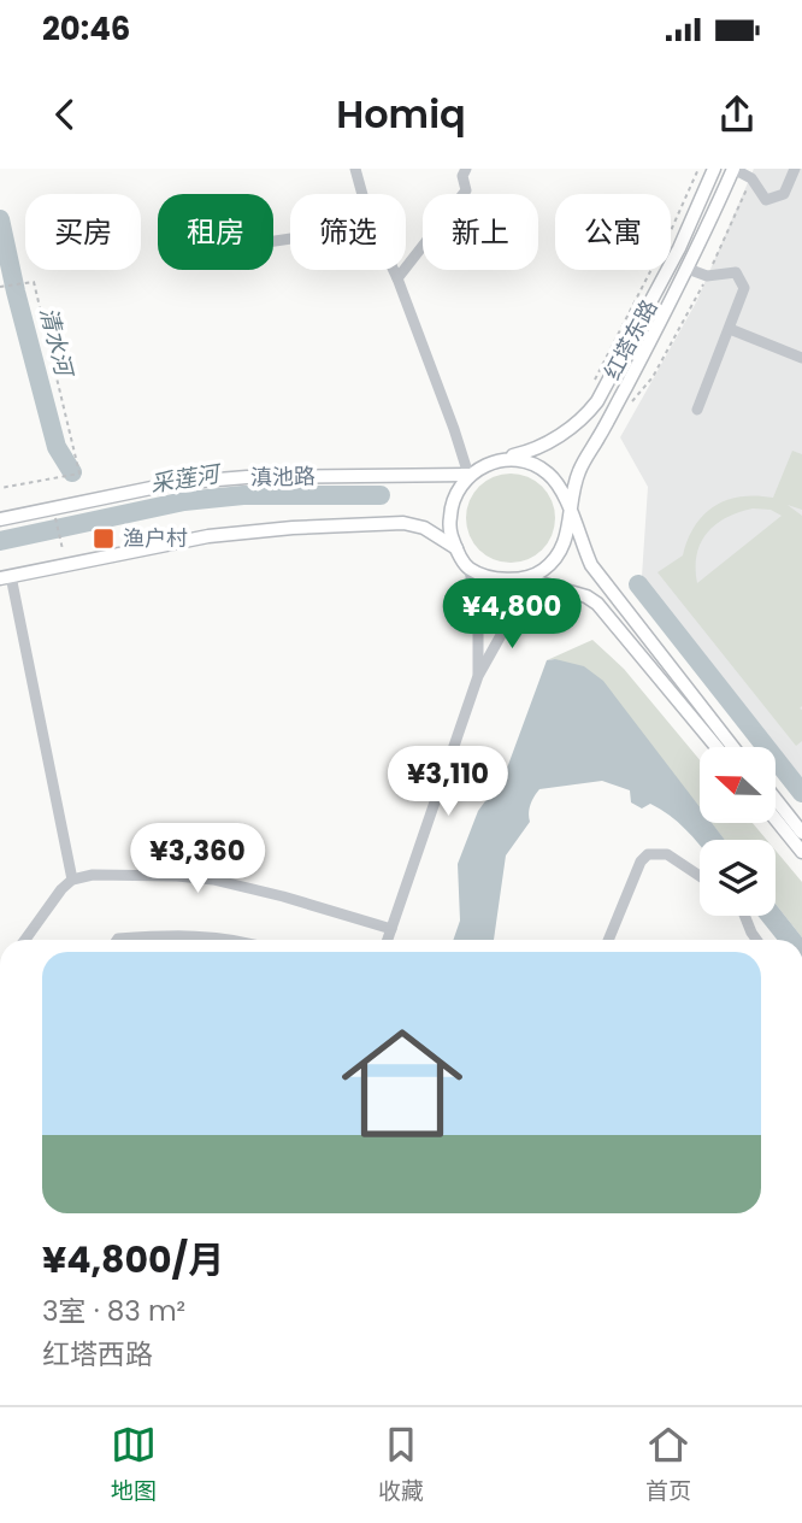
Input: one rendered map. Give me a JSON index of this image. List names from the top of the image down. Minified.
{"streets":{"main road":["红塔东路","滇池路"]},"crossings":[["红塔东路","滇池路"]],"water":["清水河","采莲河"],"places":{"transit":["渔户村"]},"north":"left","page":{"status":"20:46","header":"Homiq","chip":["买房","租房","筛选","新上","公寓"],"price":["¥4,800","¥3,110","¥3,360"],"list":[{"name":"¥4,800/月","note":"3室 · 83 m² · 红塔西路"}],"tabs":["地图","收藏","首页"]}}
